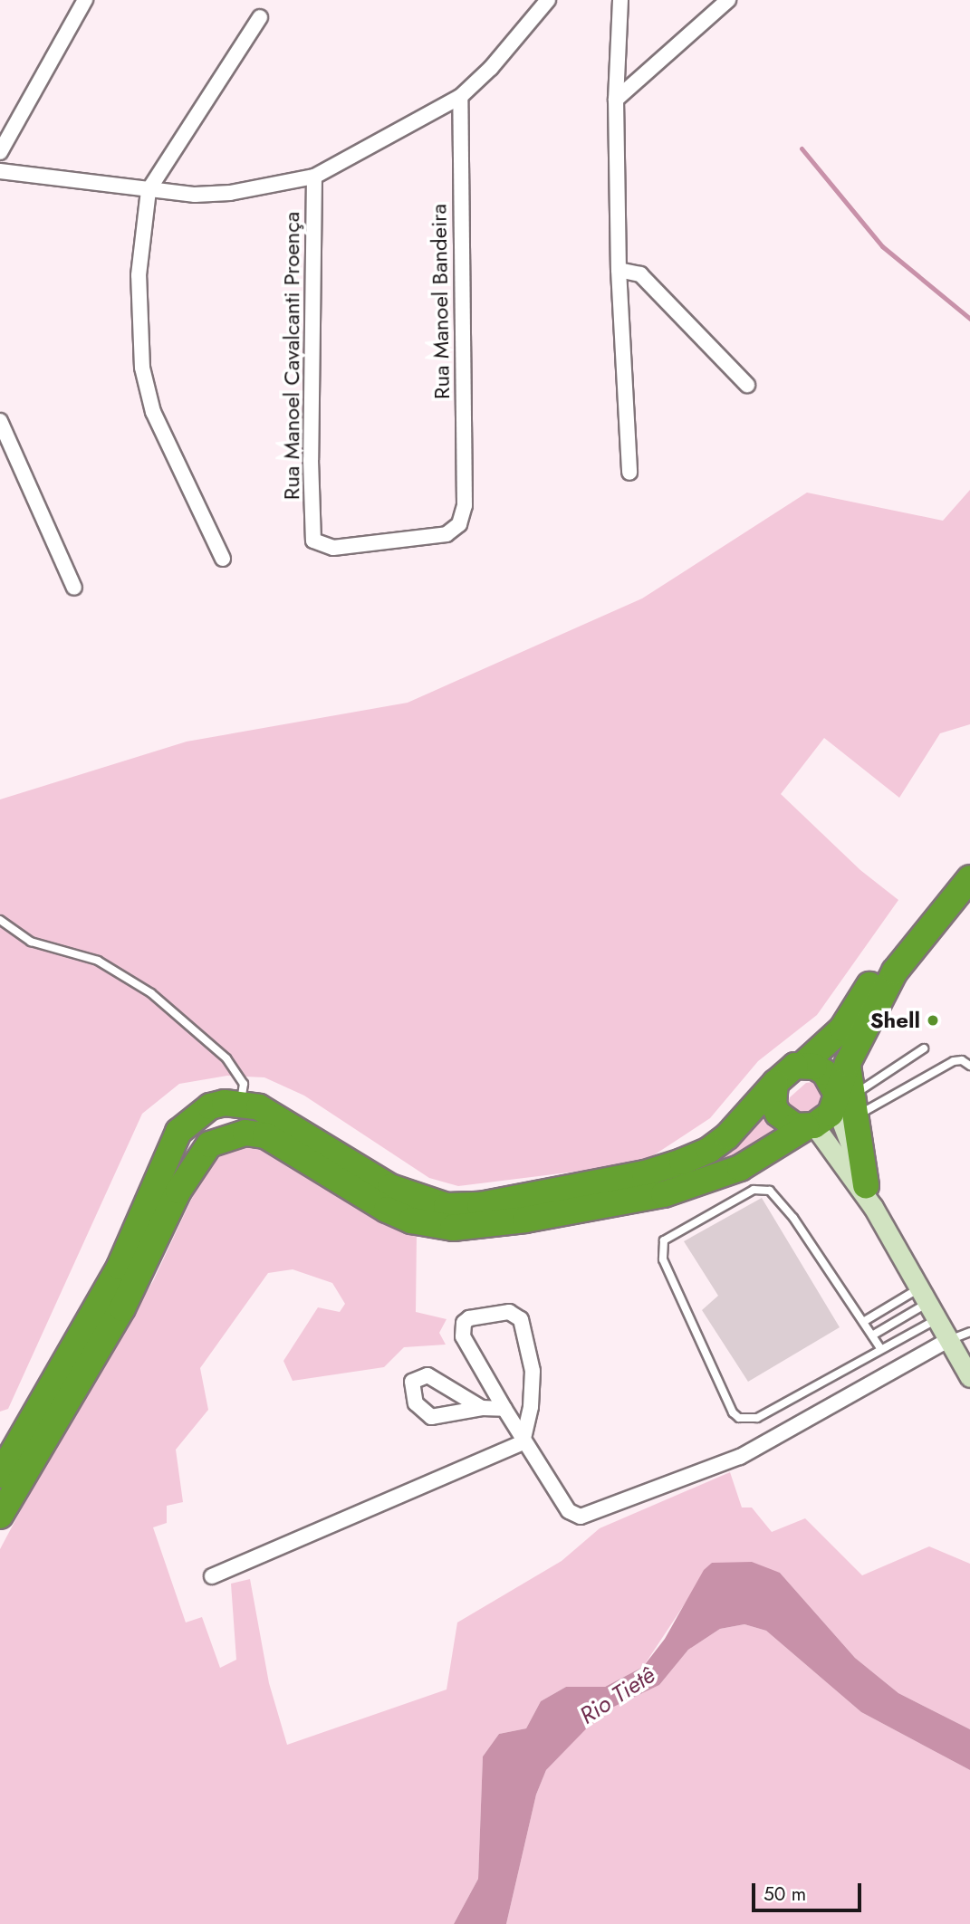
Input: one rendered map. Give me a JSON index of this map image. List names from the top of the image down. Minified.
{"streets":{"street":["Rua Manoel Bandeira","Rua Manoel Cavalcanti Proença"]},"crossings":[["Rua Manoel Bandeira","Rua Manoel Cavalcanti Proença"]],"water":["Rio Tietê"],"places":["Shell"],"scale_bar":"50 m"}
